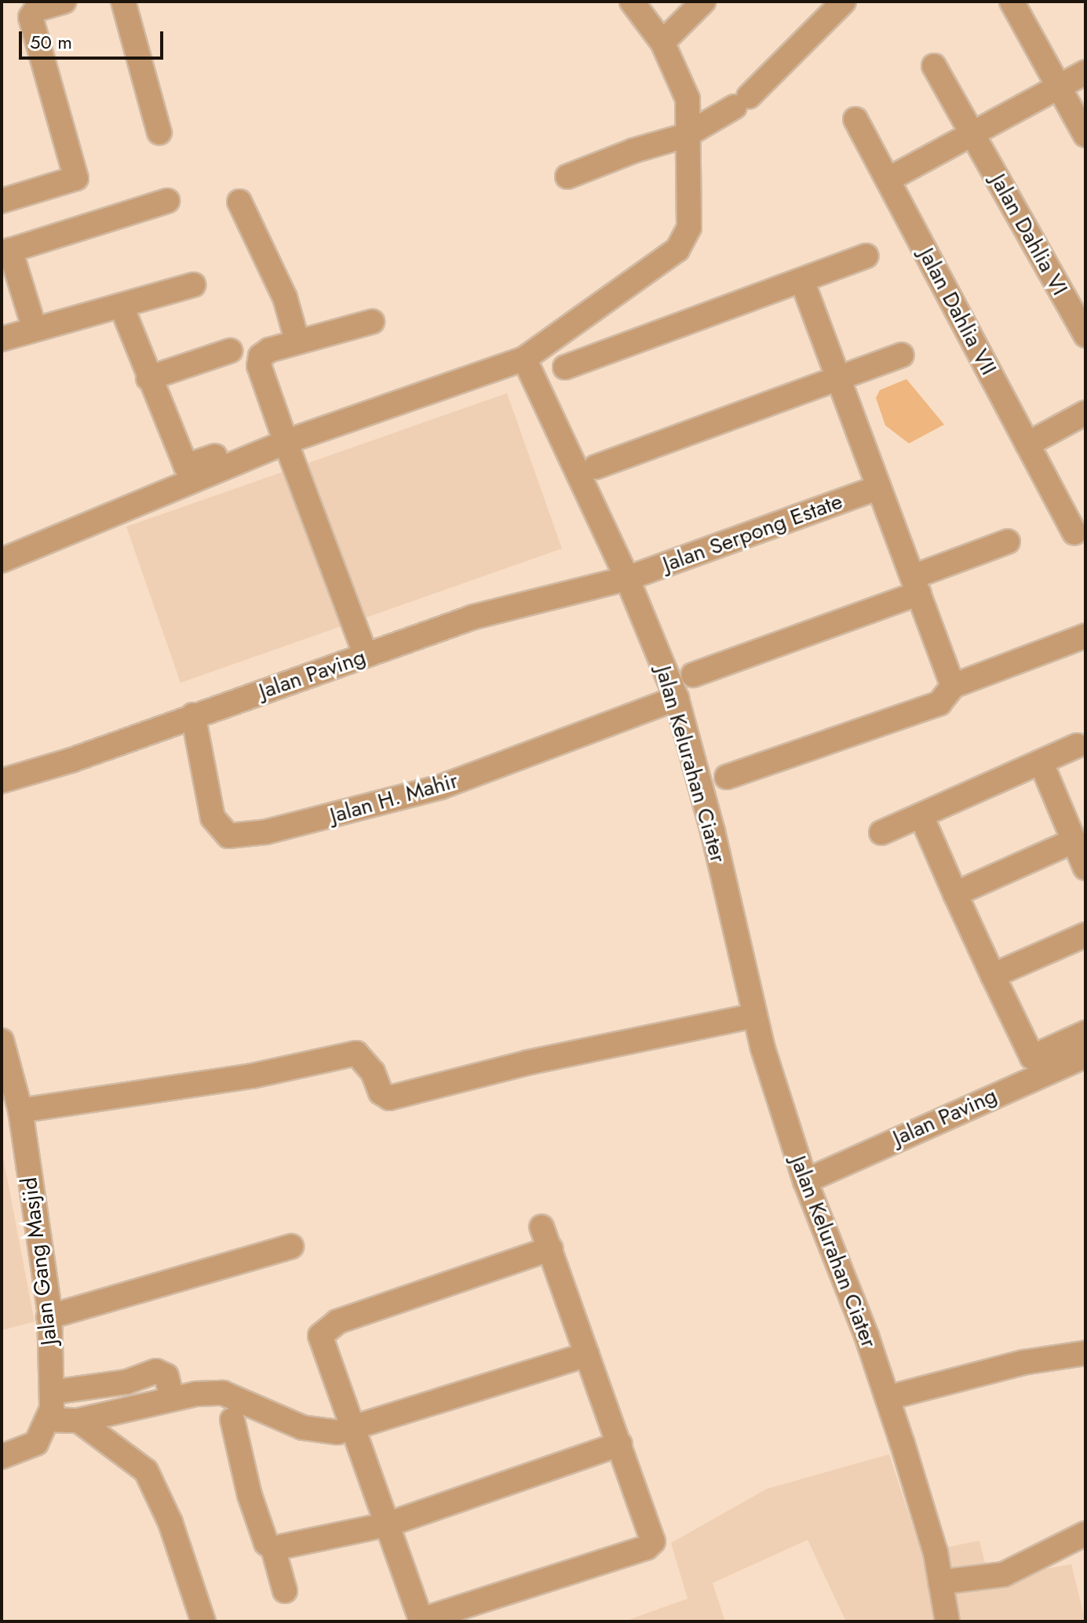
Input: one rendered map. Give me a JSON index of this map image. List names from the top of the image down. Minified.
{"streets":{"street":["Jalan Dahlia VI","Jalan Dahlia VII","Jalan Serpong Estate","Jalan Paving","Jalan Kelurahan Ciater","Jalan H. Mahir","Jalan Gang Masjid"]},"crossings":[["Jalan Serpong Estate","Jalan Paving"],["Jalan Serpong Estate","Jalan Kelurahan Ciater"],["Jalan Paving","Jalan Kelurahan Ciater"],["Jalan Paving","Jalan H. Mahir"],["Jalan Kelurahan Ciater","Jalan H. Mahir"]],"scale_bar":"50 m"}
